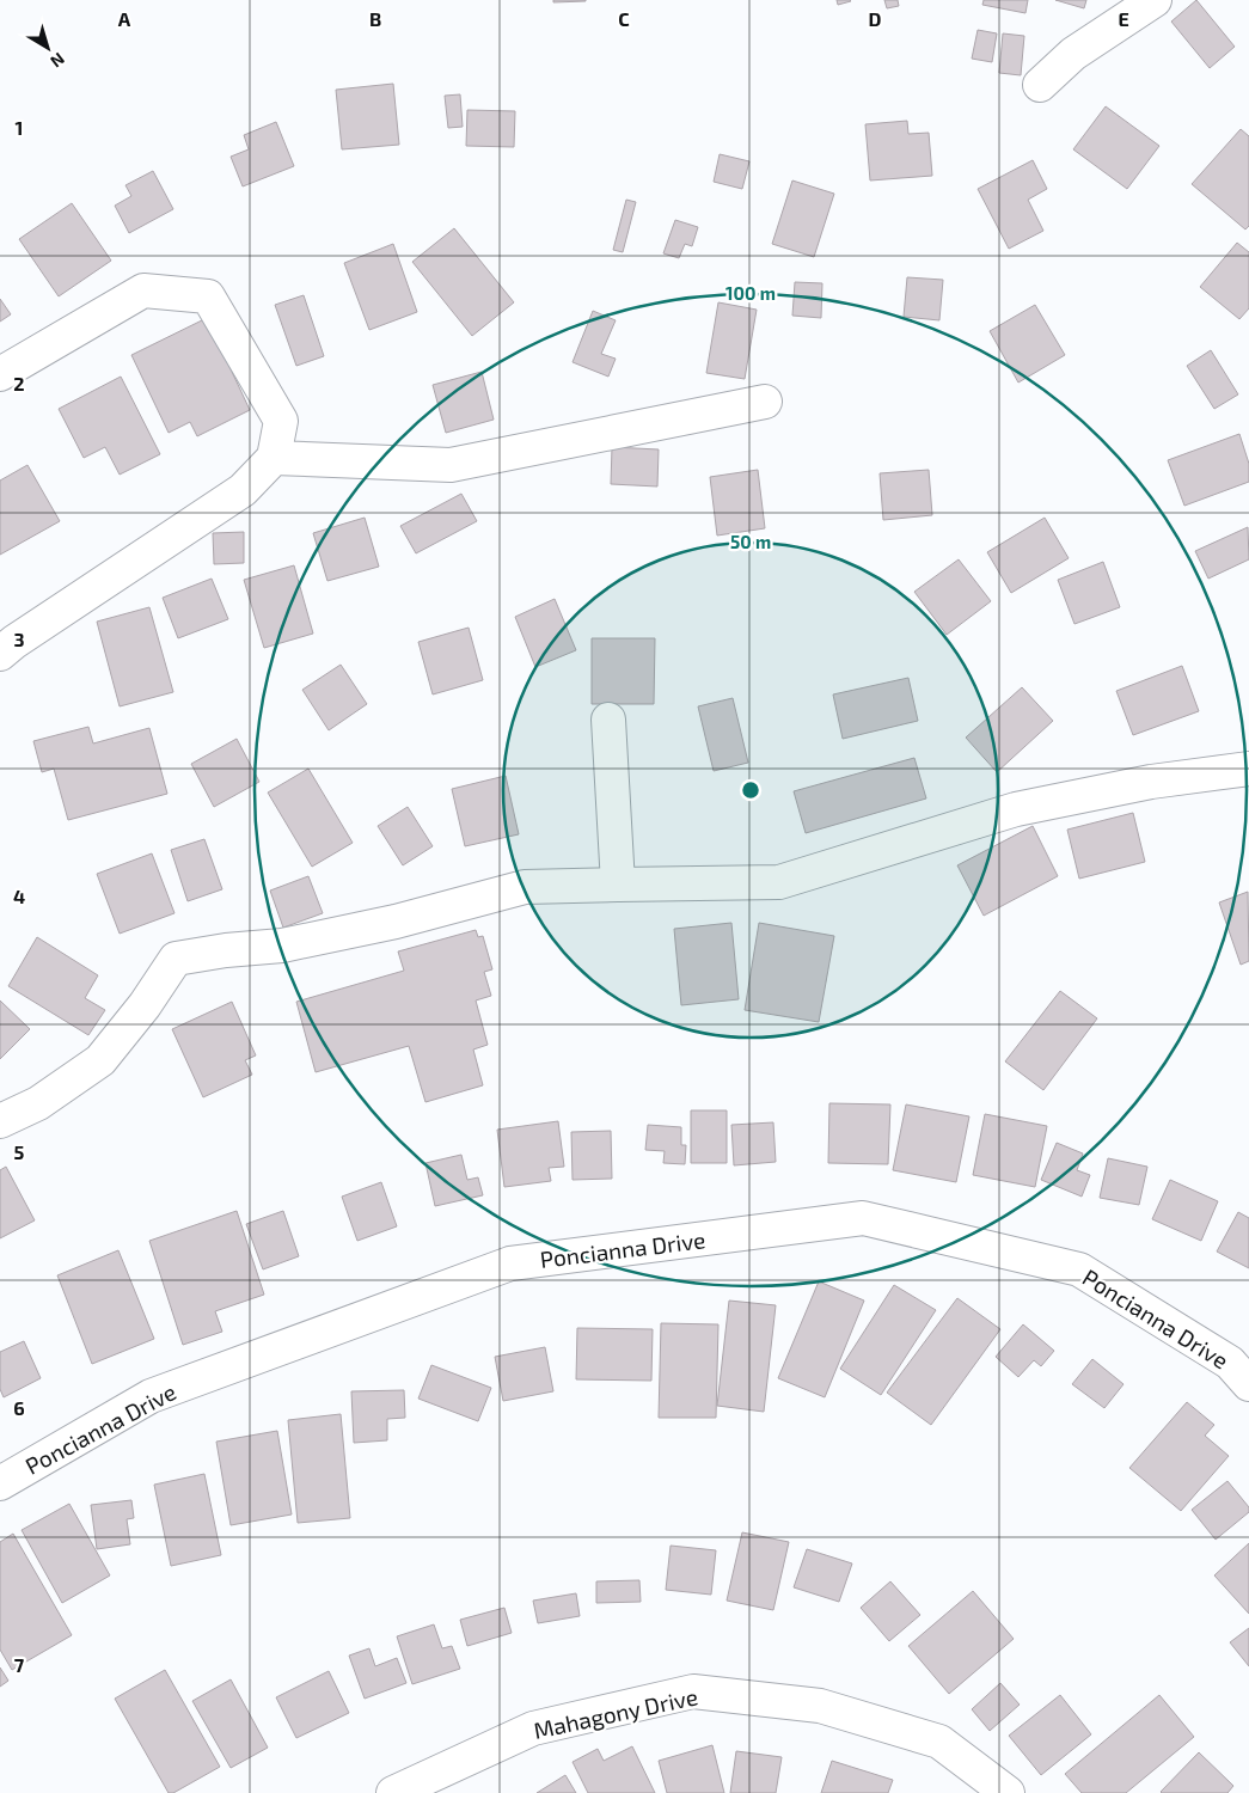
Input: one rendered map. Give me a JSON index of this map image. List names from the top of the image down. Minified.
{"streets":{"street":["Poncianna Drive","Mahagony Drive"]},"north":"bottom right","grid":{"columns":["A","B","C","D","E"],"rows":["1","2","3","4","5","6","7"]},"rings":["100 m","50 m"]}
